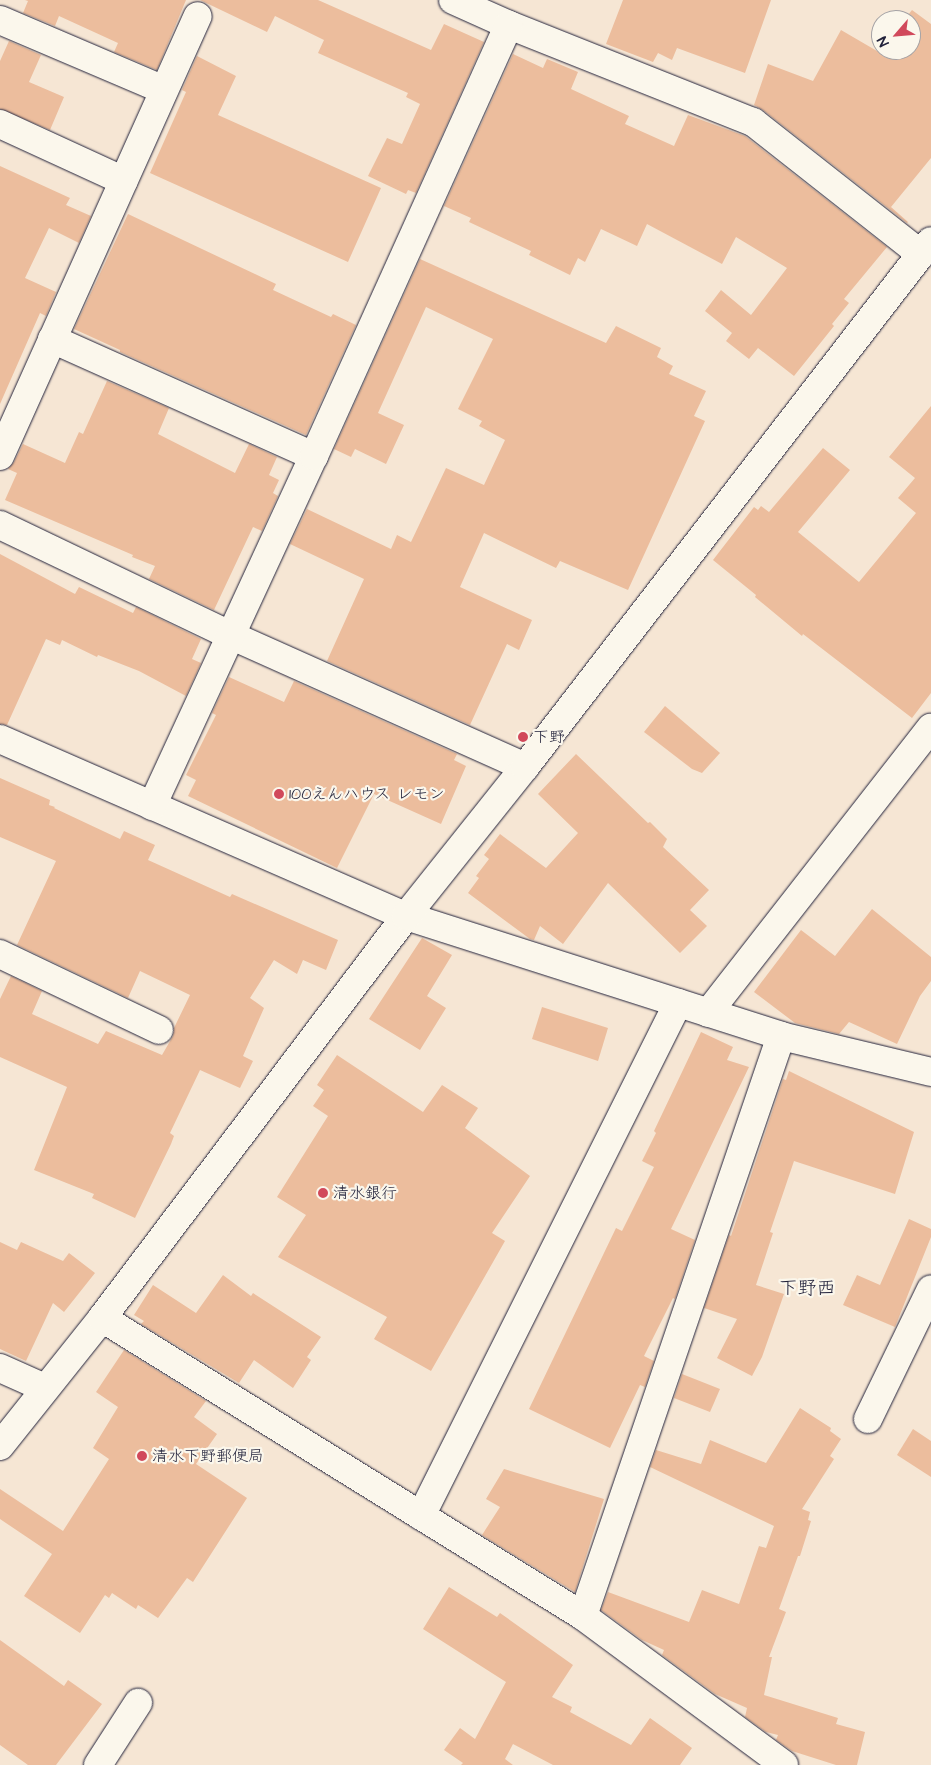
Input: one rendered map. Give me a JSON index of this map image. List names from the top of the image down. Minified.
{"districts":["下野西"],"places":["下野","100えんハウス レモン","清水銀行","清水下野郵便局"],"north":"bottom left"}
